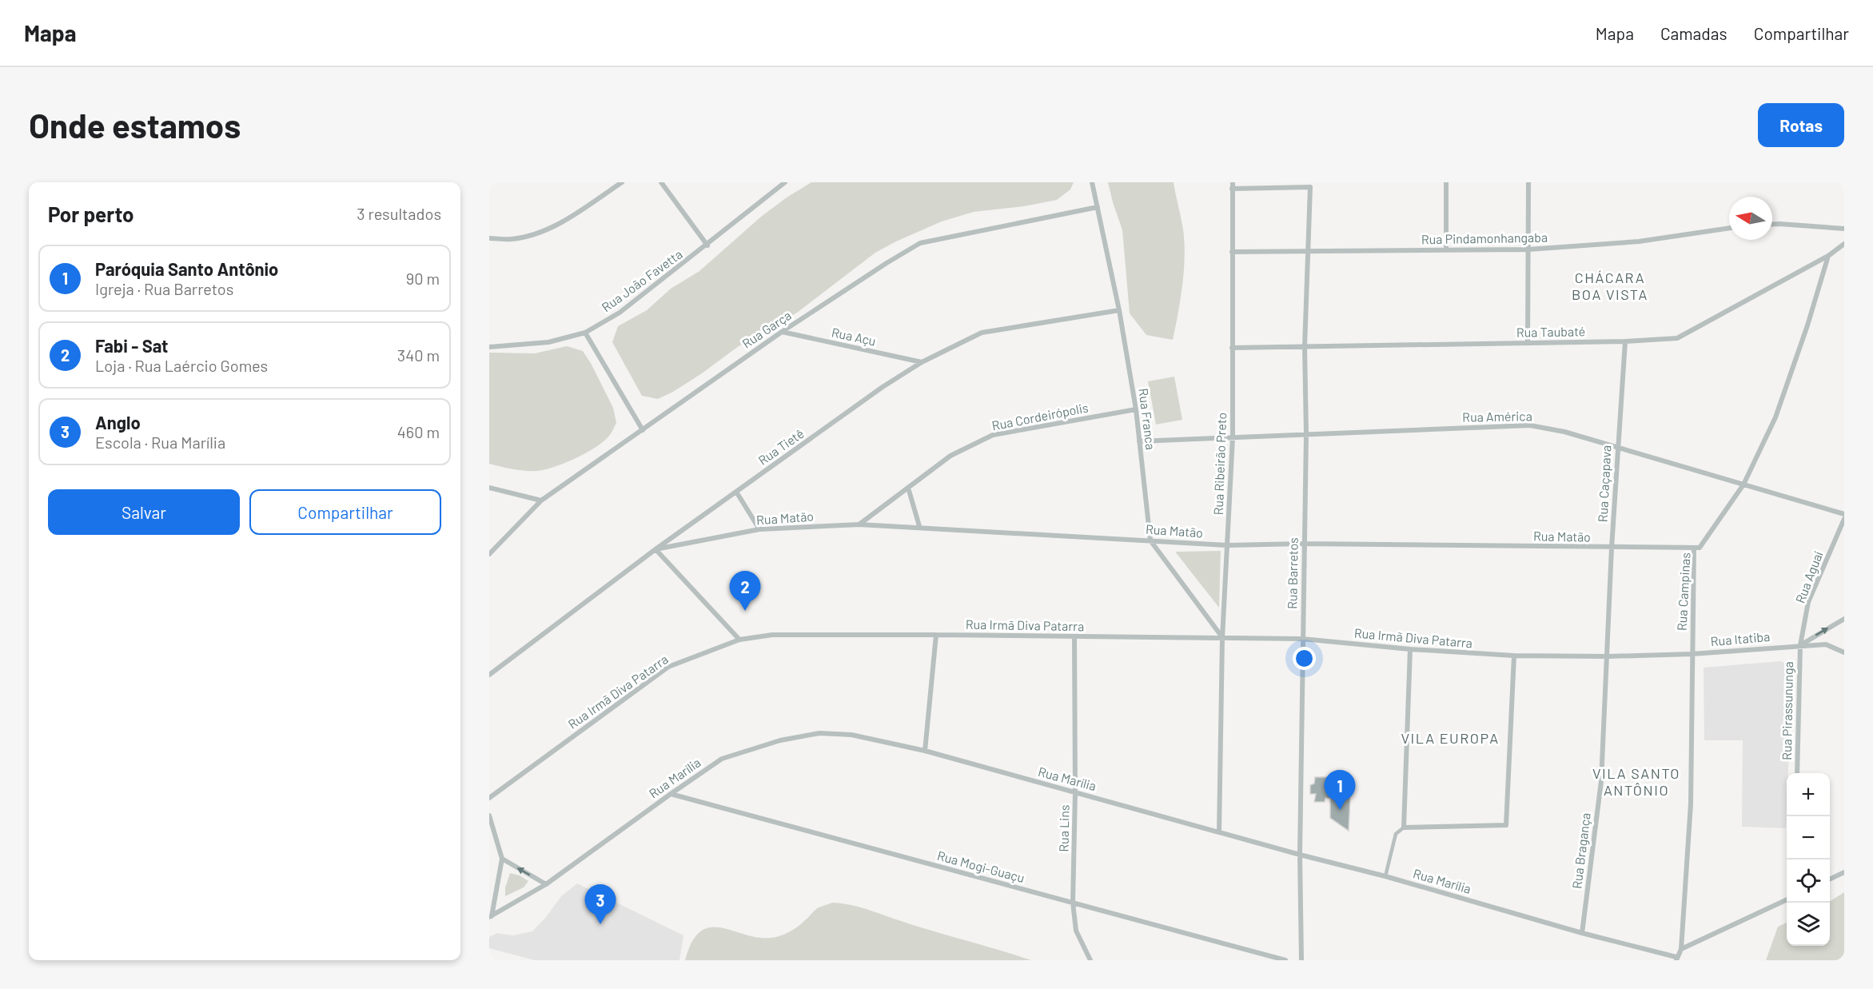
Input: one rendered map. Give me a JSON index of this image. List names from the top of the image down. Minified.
{"streets":{"street":["Rua Pindamonhangaba","Rua João Favetta","Rua Garça","Rua Taubaté","Rua Açu","Rua Cordeirópolis","Rua América","Rua Franca","Rua Tietê","Rua Ribeirão Preto","Rua Caçapava","Rua Matão","Rua Barretos","Rua Aguaí","Rua Campinas","Rua Irmã Diva Patarra","Rua Itatiba","Rua Pirassununga","Rua Marília","Rua Lins","Rua Bragança","Rua Mogi-Guaçu"]},"crossings":[["Rua Pindamonhangaba","Rua Ribeirão Preto"],["Rua Pindamonhangaba","Rua Barretos"],["Rua Garça","Rua Açu"],["Rua Garça","Rua Franca"],["Rua Taubaté","Rua Ribeirão Preto"],["Rua Taubaté","Rua Caçapava"],["Rua Taubaté","Rua Barretos"],["Rua Taubaté","Rua Campinas"],["Rua Açu","Rua Tietê"],["Rua Cordeirópolis","Rua Franca"],["Rua Cordeirópolis","Rua Matão"],["Rua América","Rua Franca"],["Rua América","Rua Ribeirão Preto"],["Rua América","Rua Caçapava"],["Rua América","Rua Barretos"],["Rua América","Rua Campinas"],["Rua Franca","Rua Tietê"],["Rua Franca","Rua Ribeirão Preto"],["Rua Franca","Rua Matão"],["Rua Franca","Rua Irmã Diva Patarra"],["Rua Tietê","Rua Matão"],["Rua Ribeirão Preto","Rua Matão"],["Rua Ribeirão Preto","Rua Barretos"],["Rua Ribeirão Preto","Rua Irmã Diva Patarra"],["Rua Ribeirão Preto","Rua Marília"],["Rua Caçapava","Rua Matão"],["Rua Caçapava","Rua Irmã Diva Patarra"],["Rua Caçapava","Rua Itatiba"],["Rua Caçapava","Rua Bragança"],["Rua Matão","Rua Barretos"],["Rua Matão","Rua Campinas"],["Rua Barretos","Rua Irmã Diva Patarra"],["Rua Barretos","Rua Marília"],["Rua Aguaí","Rua Itatiba"],["Rua Aguaí","Rua Pirassununga"],["Rua Campinas","Rua Itatiba"],["Rua Campinas","Rua Marília"],["Rua Irmã Diva Patarra","Rua Itatiba"],["Rua Irmã Diva Patarra","Rua Lins"],["Rua Irmã Diva Patarra","Rua Bragança"],["Rua Itatiba","Rua Pirassununga"],["Rua Itatiba","Rua Bragança"],["Rua Marília","Rua Lins"],["Rua Marília","Rua Bragança"],["Rua Marília","Rua Mogi-Guaçu"],["Rua Lins","Rua Mogi-Guaçu"]],"districts":["CHÁCARA BOA VISTA","VILA EUROPA","VILA SANTO ANTÔNIO"],"north":"left","page":{"header":"Mapa","nav":["Mapa","Camadas","Compartilhar"],"buttons":["Rotas",["Salvar","Compartilhar"]],"title":"Onde estamos","heading":["Por perto","3 resultados"],"list":[{"mark":"1","name":"Paróquia Santo Antônio","note":"Igreja · Rua Barretos","value":"90 m"},{"mark":"2","name":"Fabi - Sat","note":"Loja · Rua Laércio Gomes","value":"340 m"},{"mark":"3","name":"Anglo","note":"Escola · Rua Marília","value":"460 m"}],"pins":["2","1","3"],"map_buttons":["+","−"]}}
